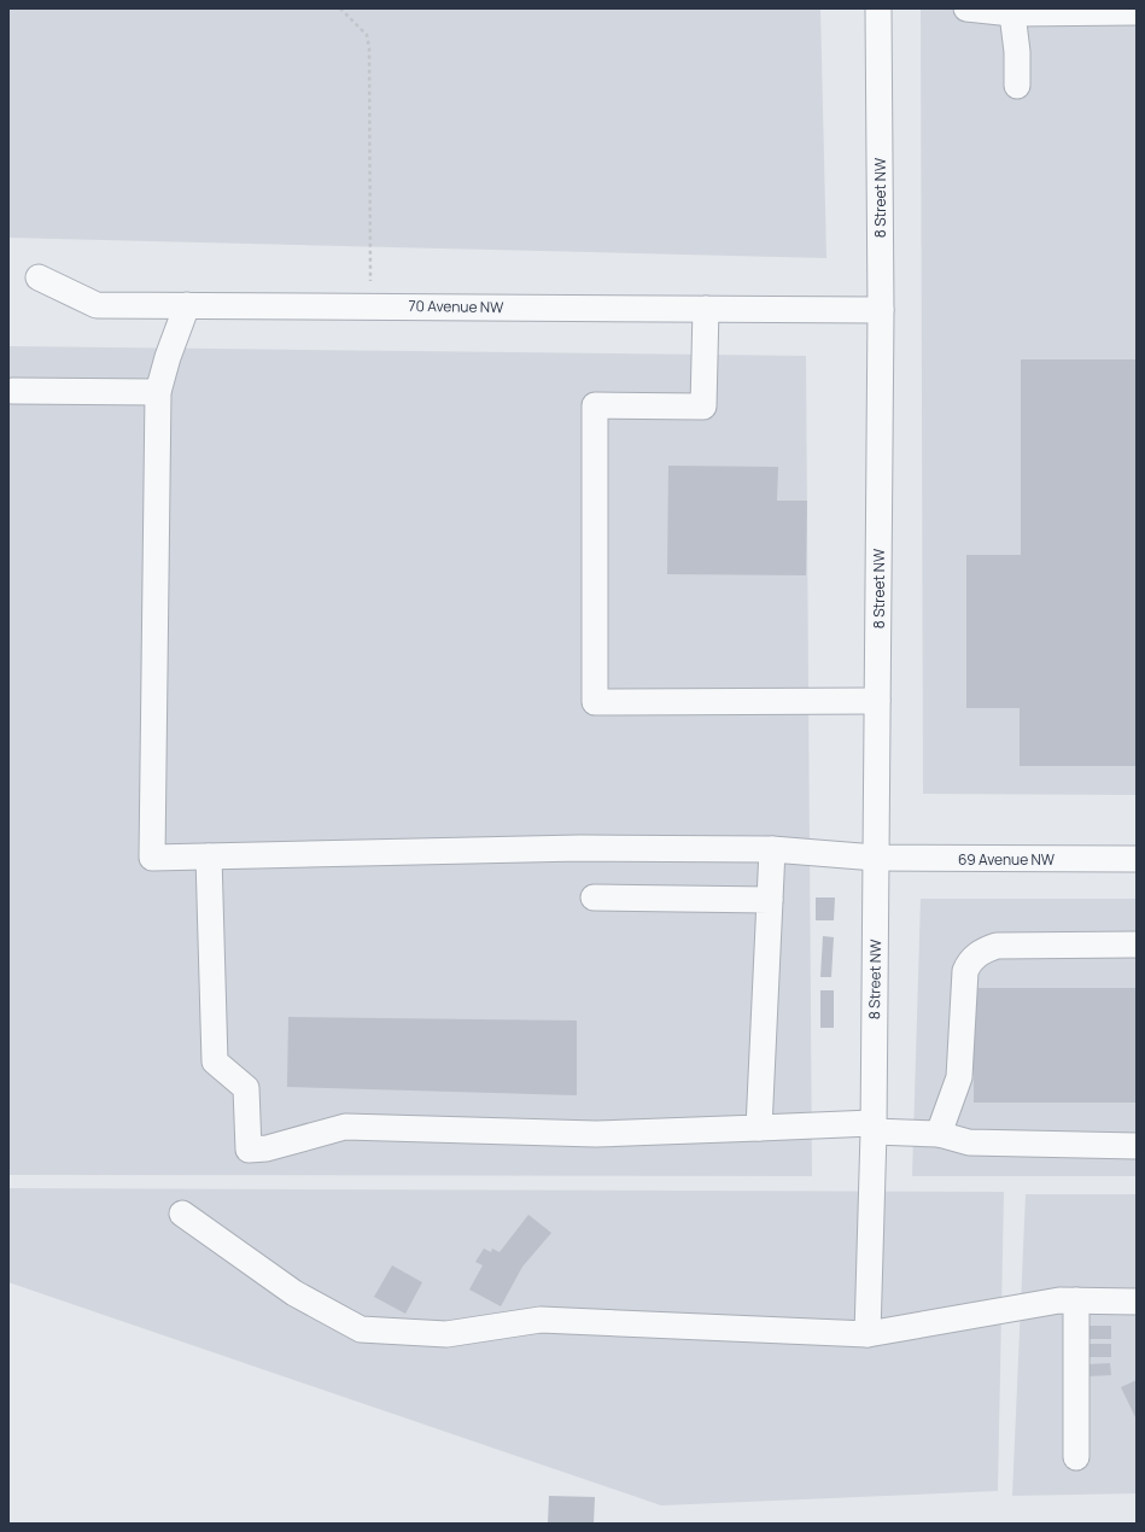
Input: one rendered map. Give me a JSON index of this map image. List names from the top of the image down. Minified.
{"streets":{"street":["8 Street NW","70 Avenue NW","69 Avenue NW"]},"crossings":[["8 Street NW","70 Avenue NW"],["8 Street NW","69 Avenue NW"]]}
